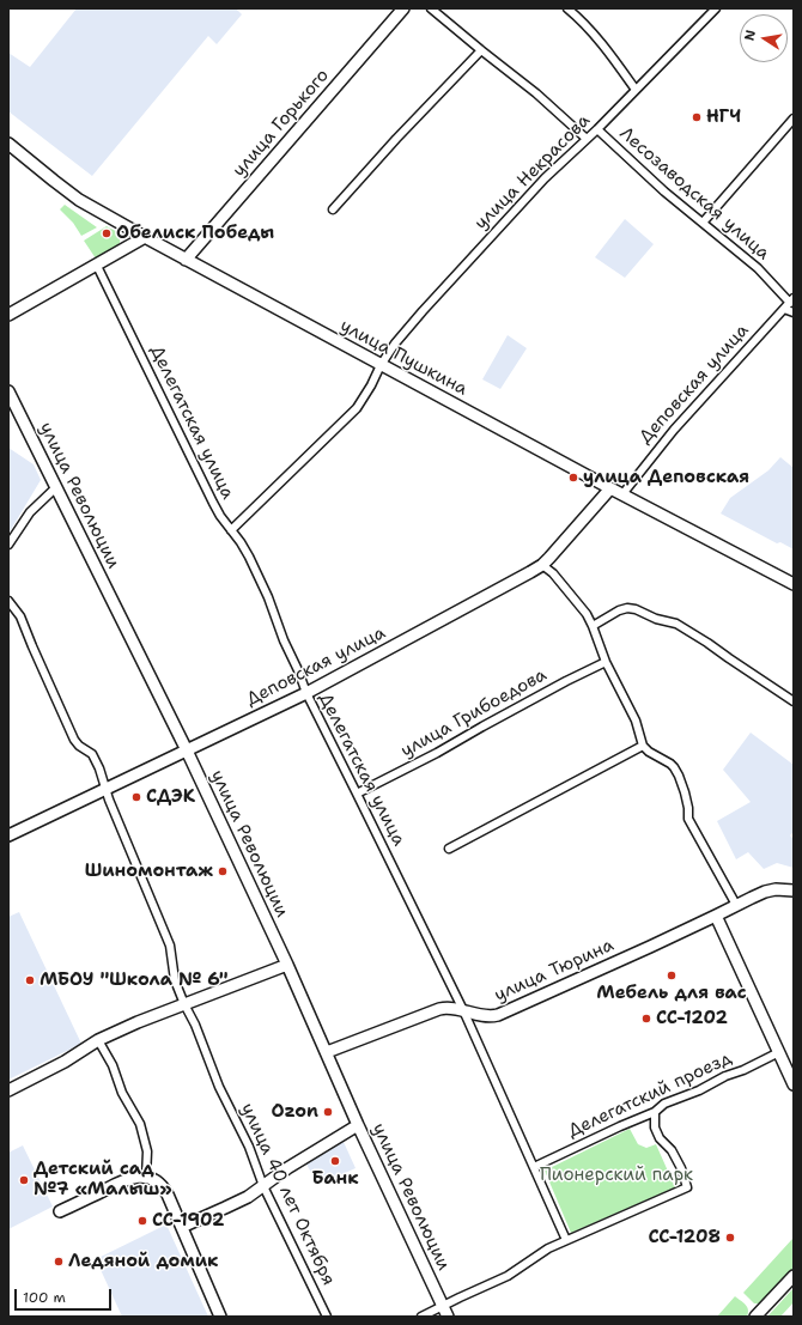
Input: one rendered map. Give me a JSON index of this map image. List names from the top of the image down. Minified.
{"streets":{"street":["улица Горького","улица Некрасова","Лесозаводская улица","улица Пушкина","Деповская улица","Делегатская улица","улица Революции","улица Грибоедова","улица Тюрина","Делегатский проезд","улица 40 лет Октября"]},"crossings":[["улица Горького","улица Пушкина"],["улица Некрасова","Лесозаводская улица"],["улица Некрасова","улица Пушкина"],["улица Некрасова","Делегатская улица"],["Лесозаводская улица","Деповская улица"],["улица Пушкина","Деповская улица"],["Деповская улица","Делегатская улица"],["Деповская улица","улица Революции"],["Деповская улица","улица 40 лет Октября"],["Делегатская улица","улица Грибоедова"],["Делегатская улица","улица Тюрина"],["Делегатская улица","Делегатский проезд"],["улица Революции","улица Тюрина"]],"parks":["Пионерский парк"],"places":["НГЧ","Обелиск Победы","улица Деповская","СДЭК","Шиномонтаж","Мебель для вас","МБОУ \"Школа № 6\"","СС-1202","Ozon","Банк","Детский сад №7 «Малыш»","СС-1902","СС-1208","Ледяной домик"],"scale_bar":"100 m","north":"left"}
